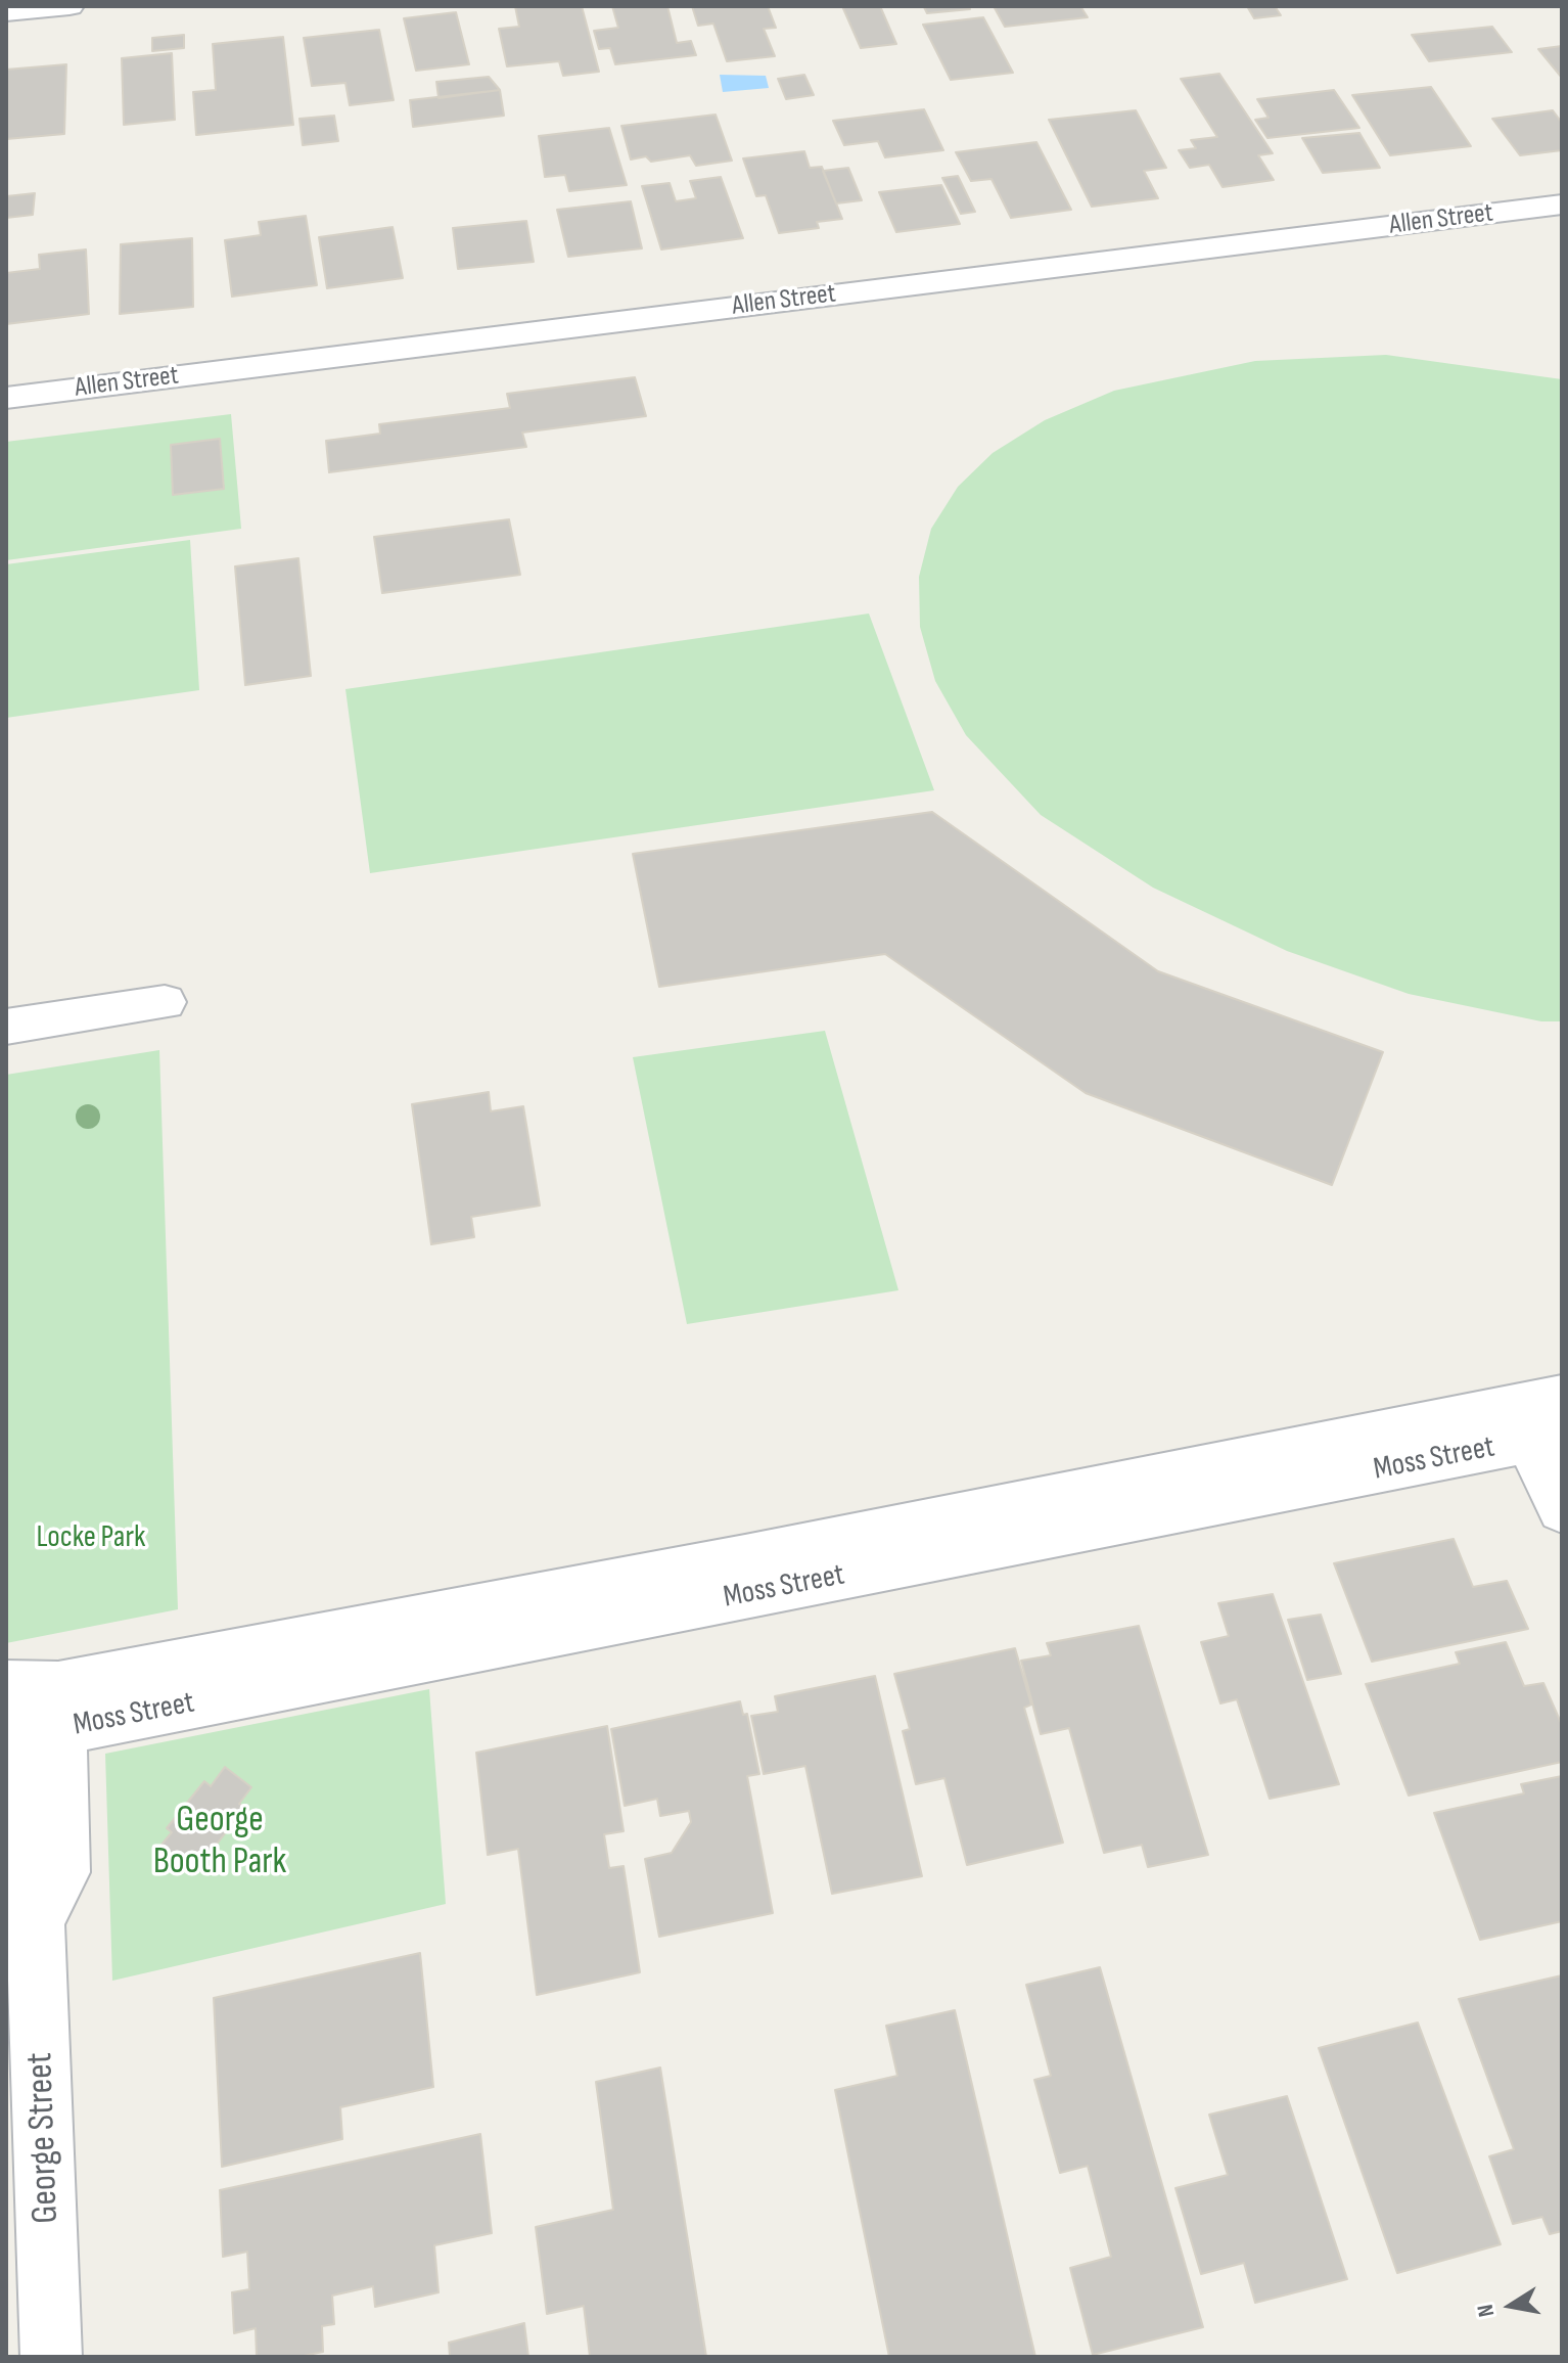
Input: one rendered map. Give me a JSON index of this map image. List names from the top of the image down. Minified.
{"streets":{"street":["Allen Street","Moss Street","George Street"]},"crossings":[["Moss Street","George Street"]],"parks":["Locke Park","George Booth Park"],"north":"left"}
